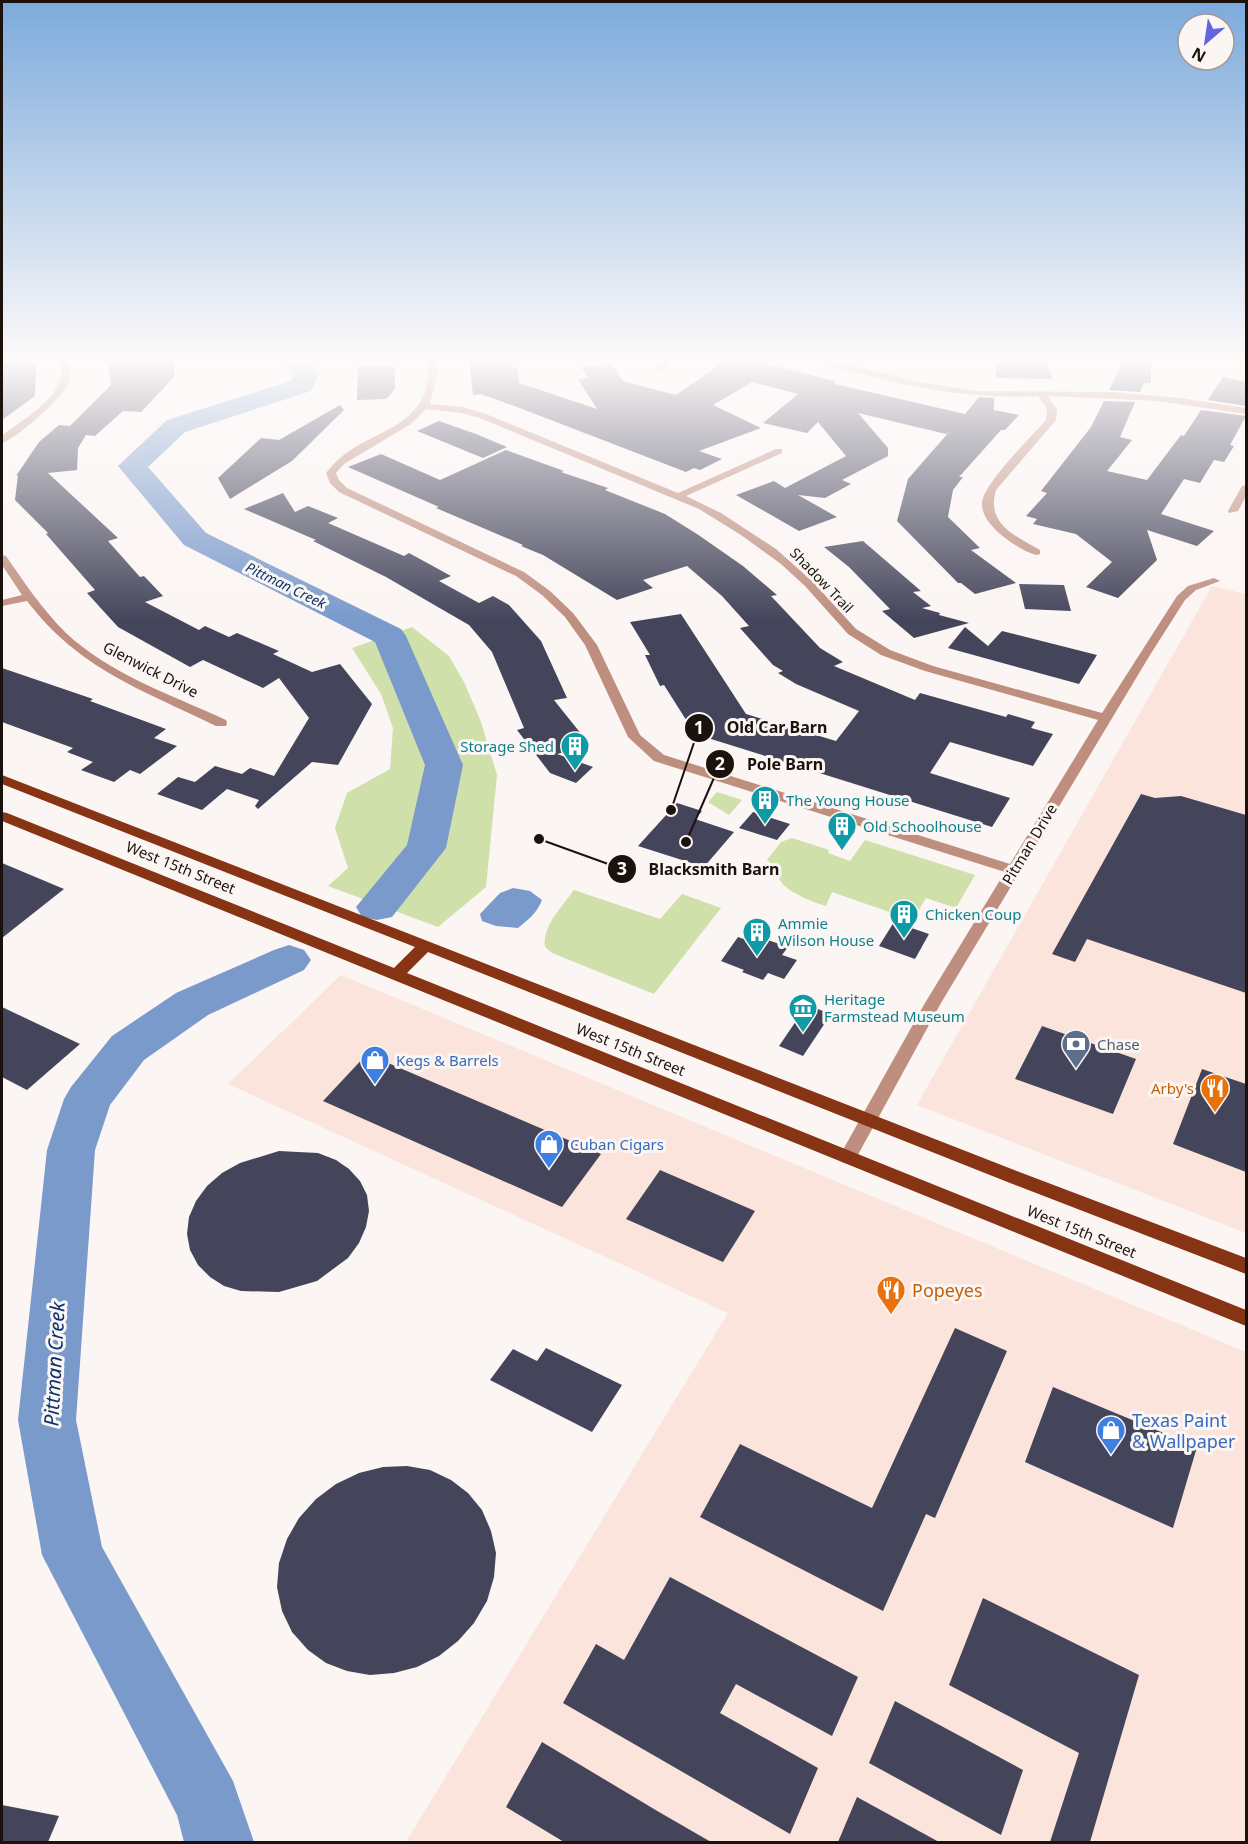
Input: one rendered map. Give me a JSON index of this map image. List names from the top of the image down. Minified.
{"streets":{"main road":["West 15th Street"],"street":["Shadow Trail","Glenwick Drive","Pitman Drive"]},"crossings":[["Shadow Trail","Pitman Drive"],["Pitman Drive","West 15th Street"]],"water":["Pittman Creek"],"places":{"building":["Storage Shed","The Young House","Old Schoolhouse","Chicken Coup","Ammie Wilson House"],"other":["Old Car Barn","Blacksmith Barn","Pole Barn"],"museum":["Heritage Farmstead Museum"],"bank":["Chase"],"shop":["Kegs & Barrels","Cuban Cigars","Texas Paint & Wallpaper"],"restaurant":["Arby's","Popeyes"]},"north":"bottom left"}
